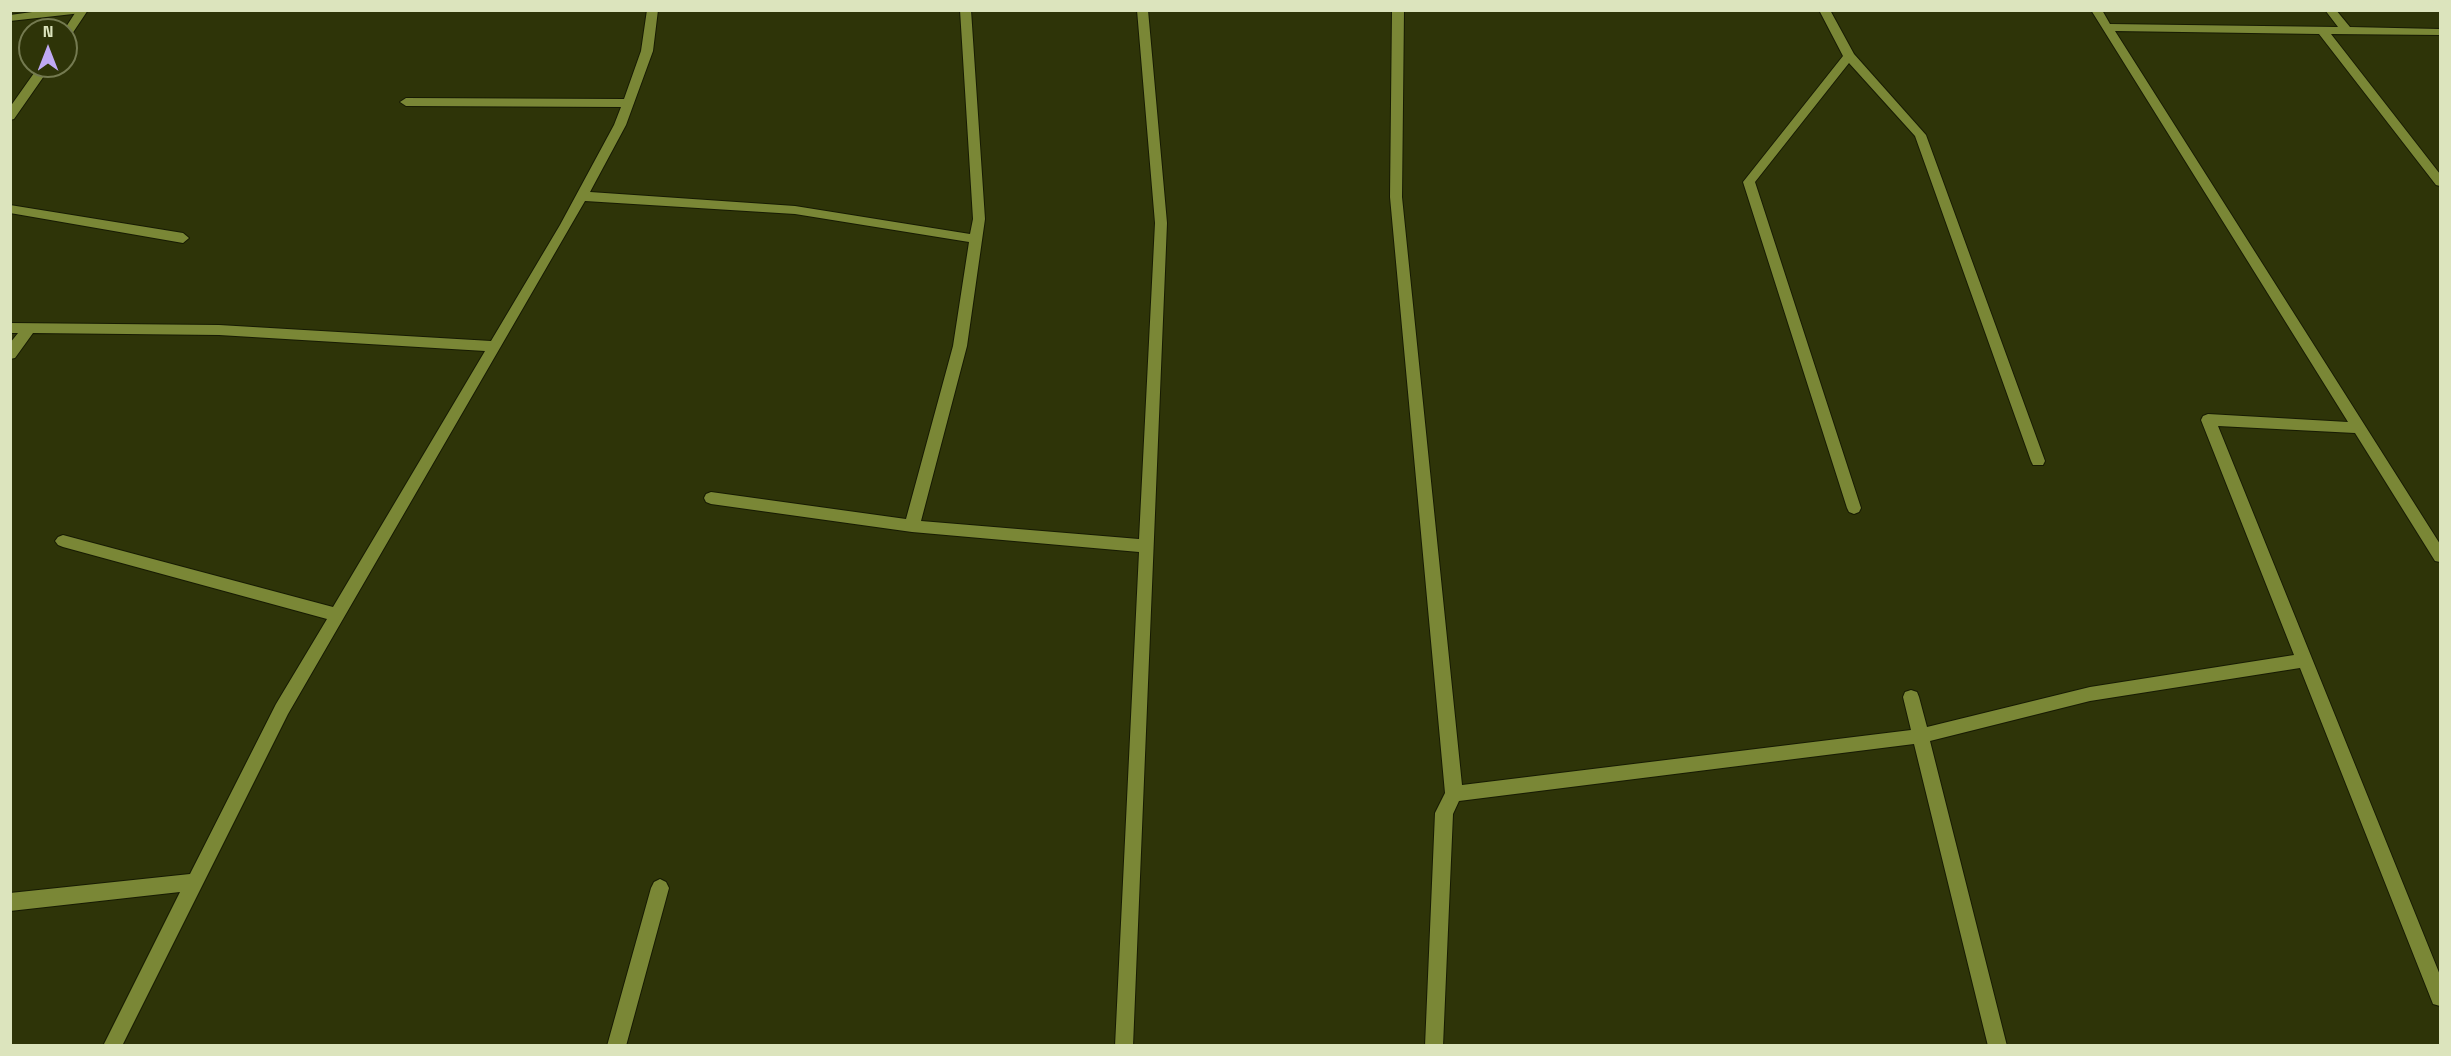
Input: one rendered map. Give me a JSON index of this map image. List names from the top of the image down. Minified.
{"north":"top"}
